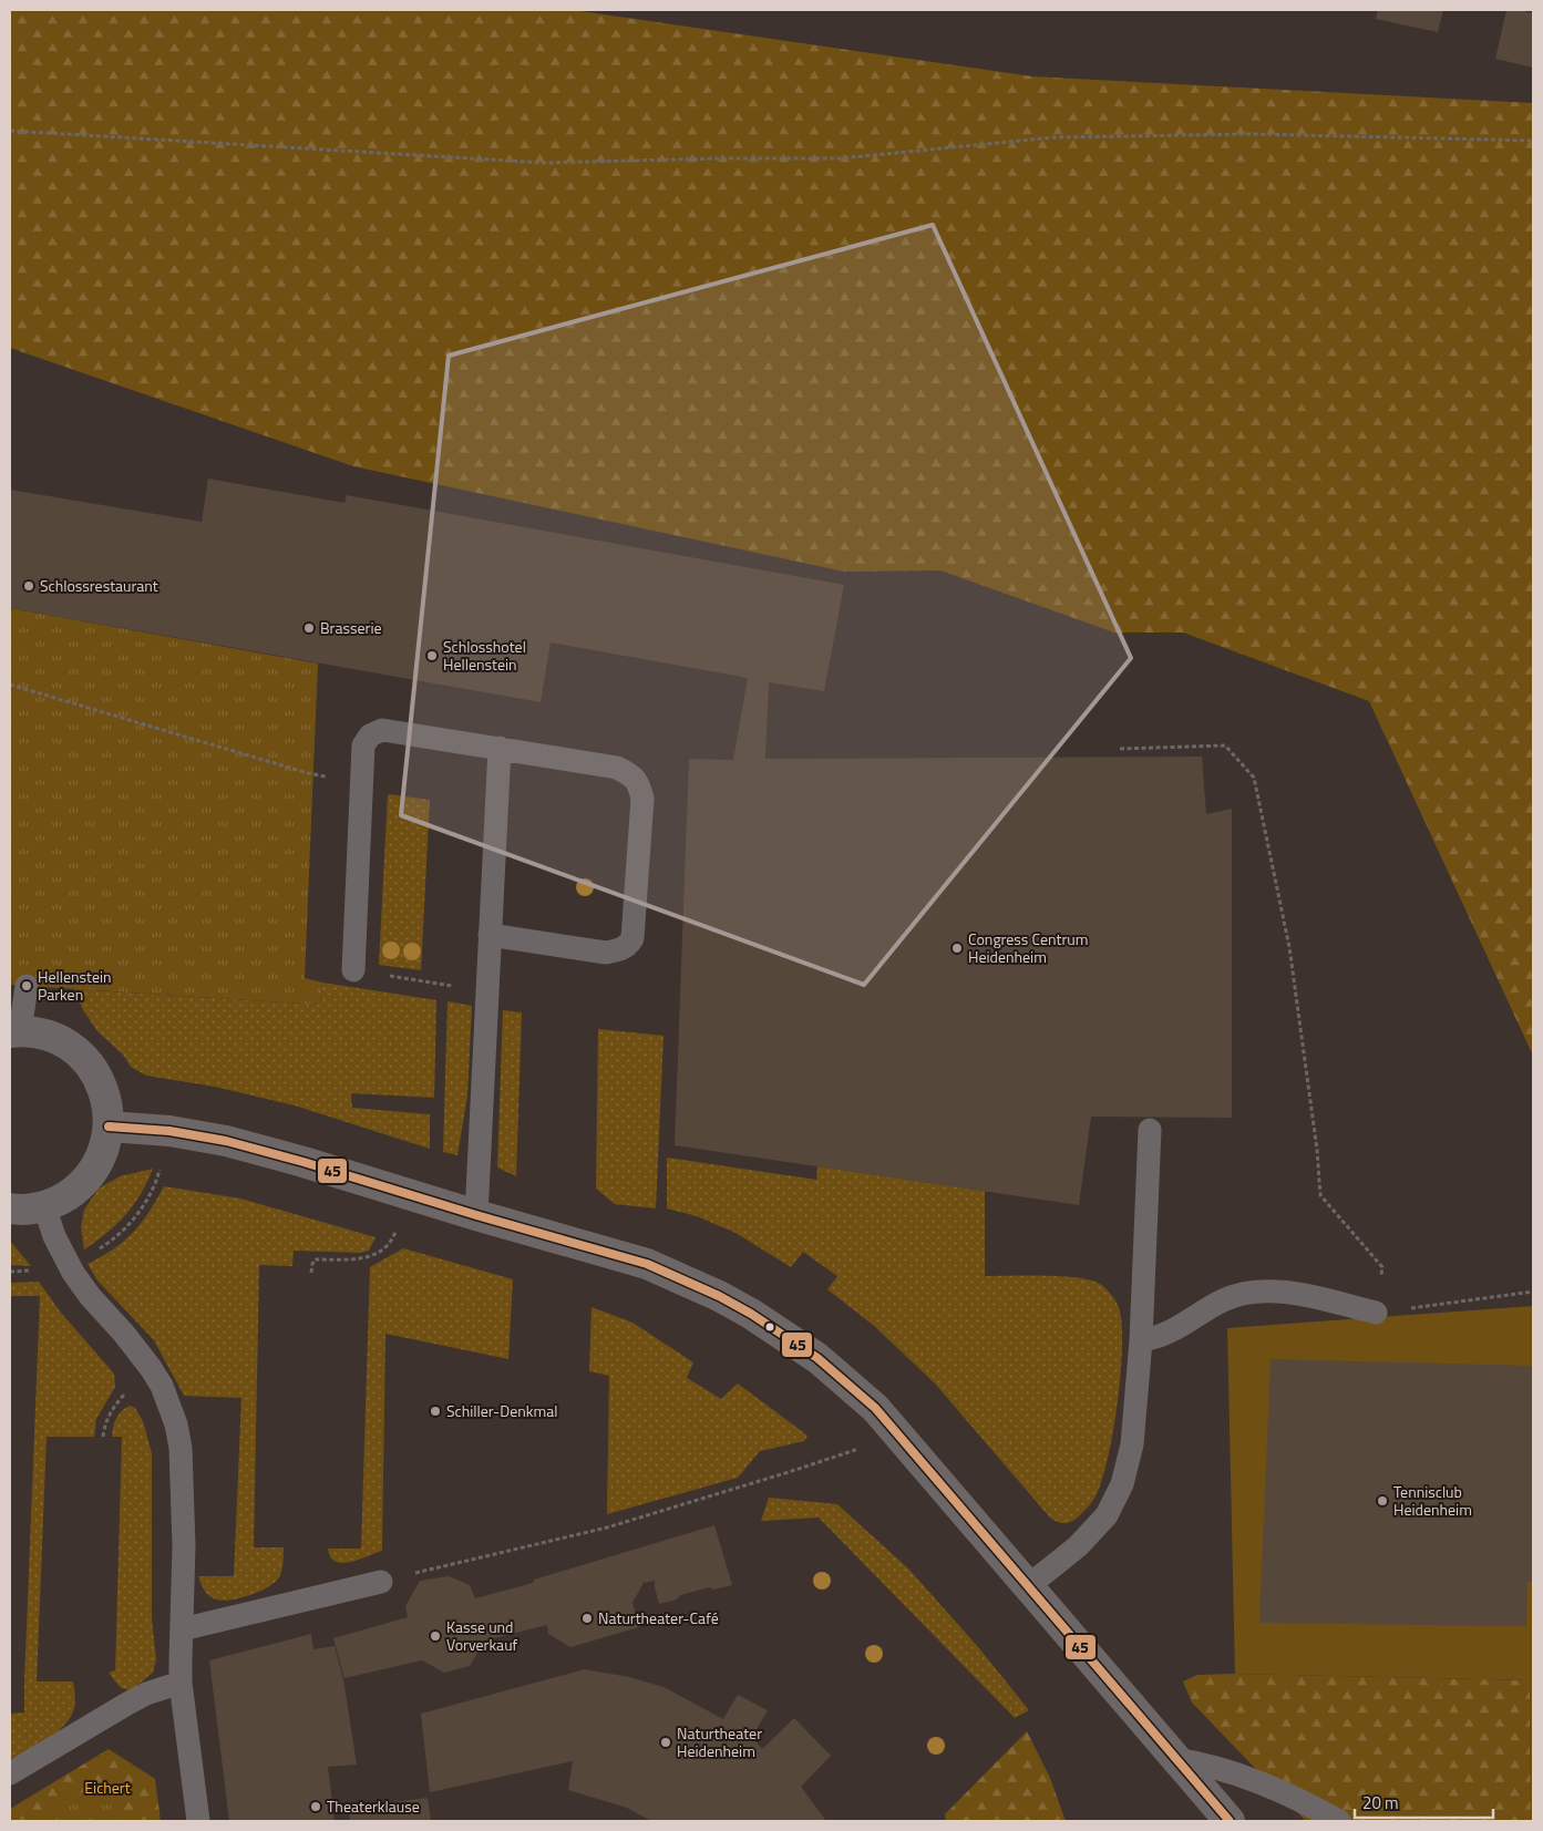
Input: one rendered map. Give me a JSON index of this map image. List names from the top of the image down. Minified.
{"parks":["Eichert"],"places":["Schlossrestaurant","Brasserie","Schlosshotel Hellenstein","Congress Centrum Heidenheim","Hellenstein Parken","Schiller-Denkmal","Tennisclub Heidenheim","Naturtheater-Café","Kasse und Vorverkauf","Naturtheater Heidenheim","Theaterklause"],"lines":["transit line 45"],"scale_bar":"20 m"}
